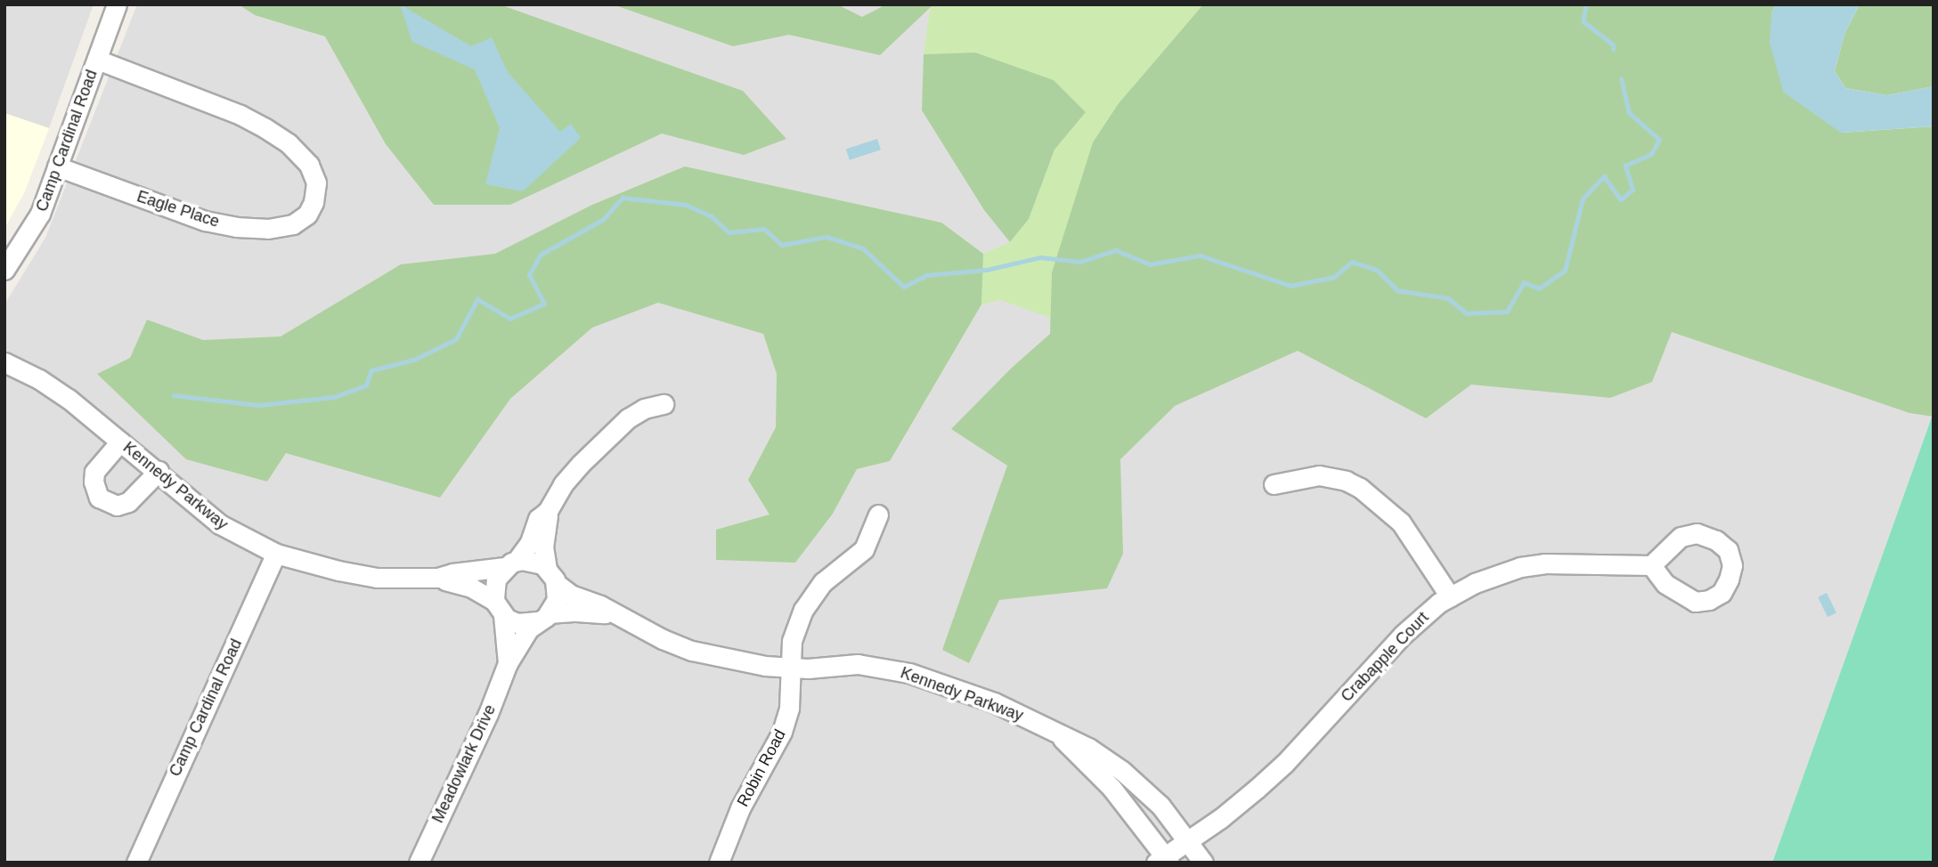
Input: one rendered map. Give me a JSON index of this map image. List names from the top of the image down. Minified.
{"streets":{"street":["Camp Cardinal Road","Eagle Place","Kennedy Parkway","Crabapple Court","Meadowlark Drive","Robin Road"]},"crossings":[["Camp Cardinal Road","Eagle Place"],["Camp Cardinal Road","Kennedy Parkway"],["Kennedy Parkway","Crabapple Court"],["Kennedy Parkway","Meadowlark Drive"],["Kennedy Parkway","Robin Road"]]}
